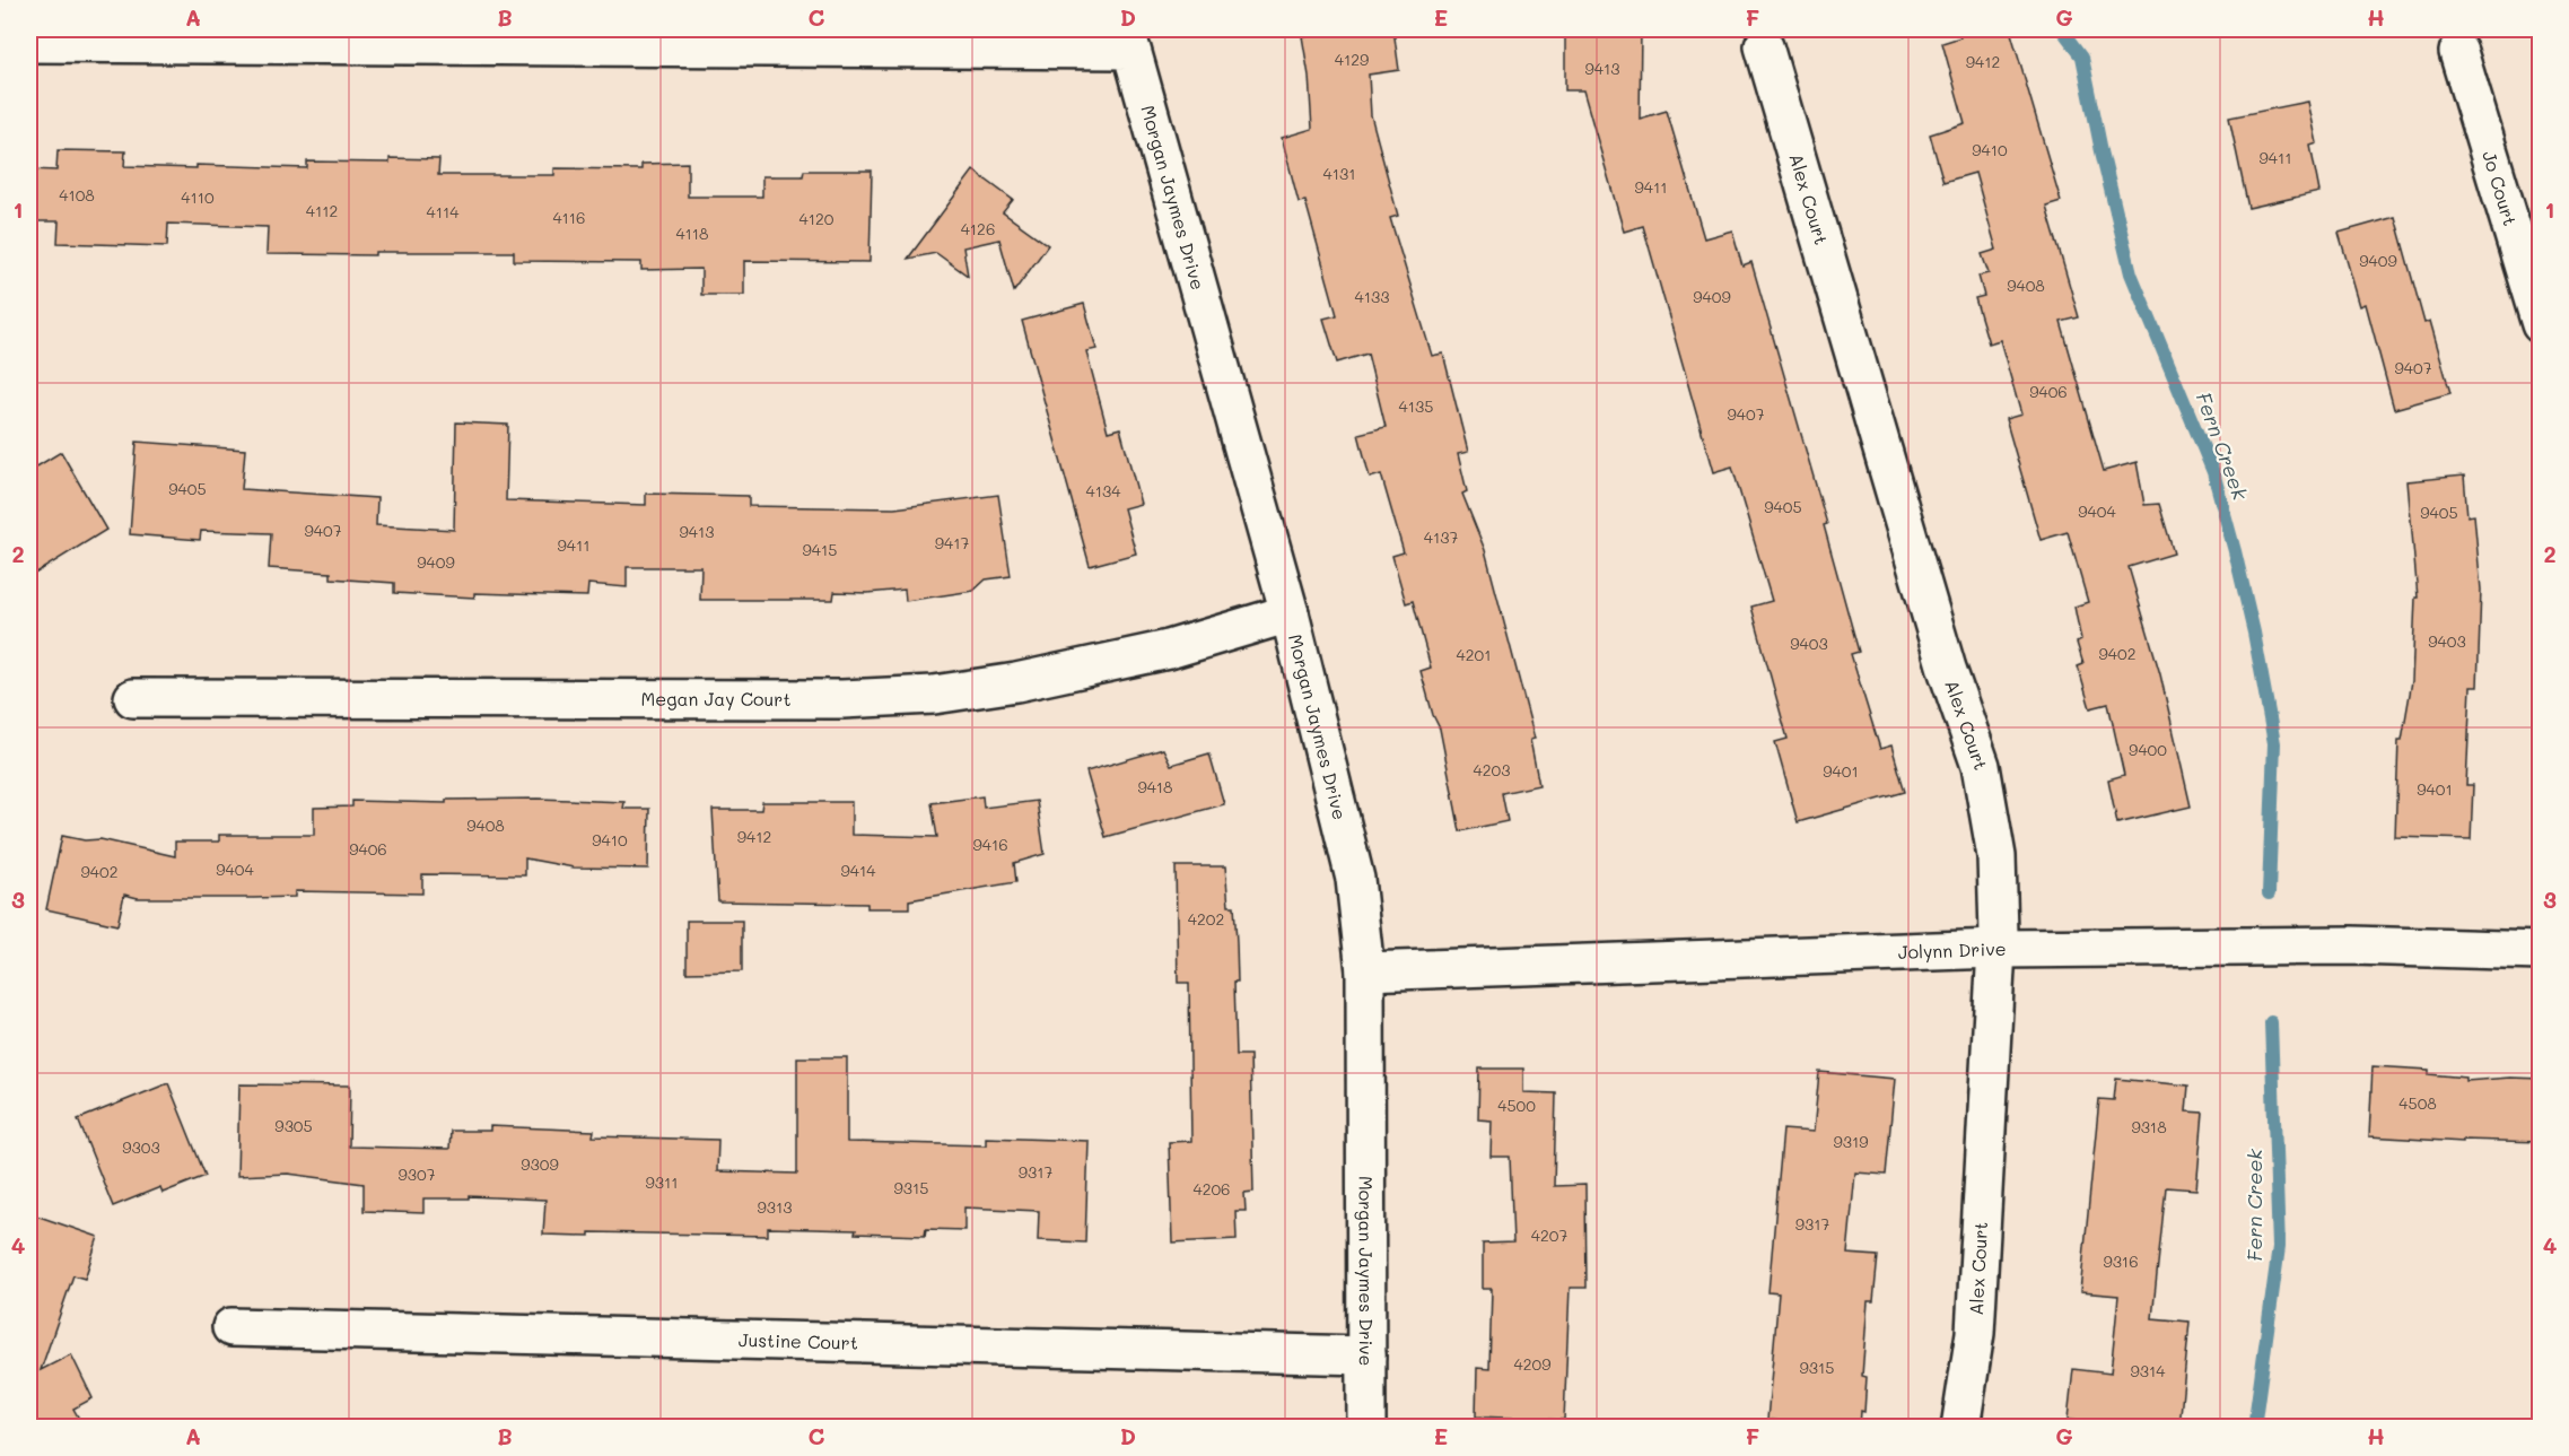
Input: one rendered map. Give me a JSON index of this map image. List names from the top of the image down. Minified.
{"streets":{"street":["Jo Court","Morgan Jaymes Drive","Alex Court","Megan Jay Court","Jolynn Drive","Justine Court"]},"crossings":[["Morgan Jaymes Drive","Megan Jay Court"],["Morgan Jaymes Drive","Jolynn Drive"],["Morgan Jaymes Drive","Justine Court"],["Alex Court","Jolynn Drive"]],"water":["Fern Creek"],"house_numbers":["4129","9412","9413","9410","9411","4131","9411","4108","4110","4112","4114","4116","4120","4126","4118","9409","9408","4133","9409","9407","9406","4135","9407","9405","4134","9405","9404","9405","9407","9413","4137","9417","9411","9415","9409","9403","9403","9402","4201","9400","4203","9401","9418","9401","9408","9412","9410","9416","9406","9404","9414","9402","4202","4508","4500","9305","9318","9319","9303","9309","9317","9307","9311","9315","4206","9313","9317","4207","9316","4209","9315","9314"],"grid":{"columns":["A","B","C","D","E","F","G","H"],"rows":["1","2","3","4"]}}
